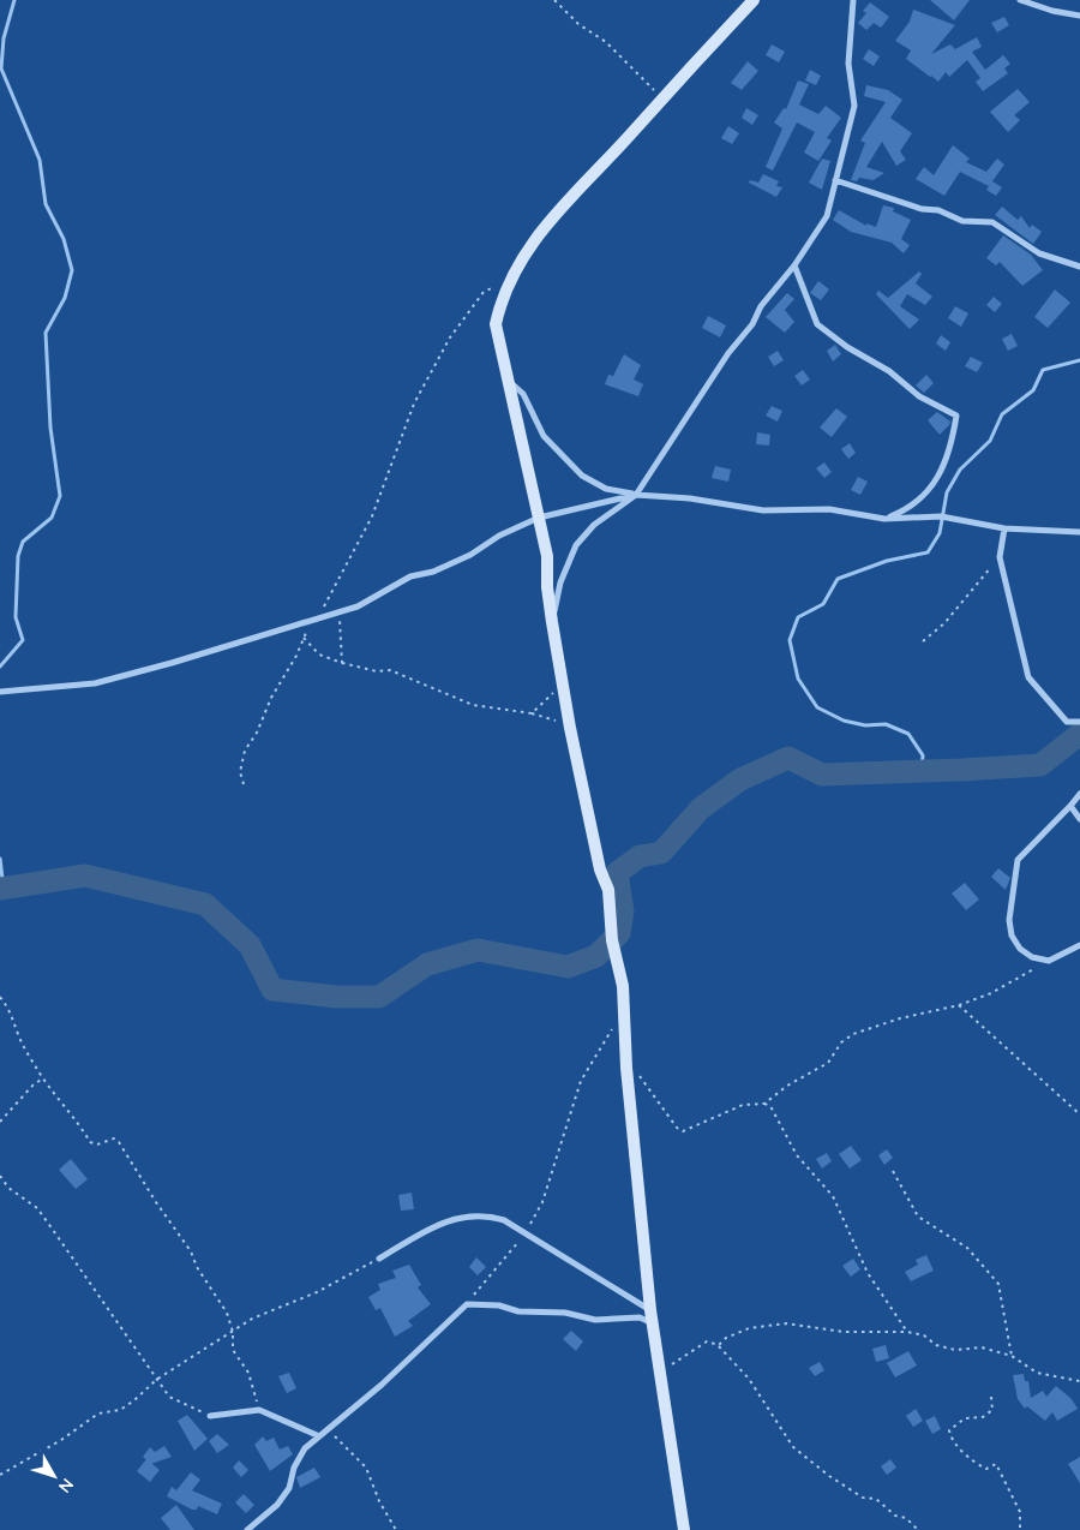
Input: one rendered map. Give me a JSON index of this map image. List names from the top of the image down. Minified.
{"north":"bottom right"}
